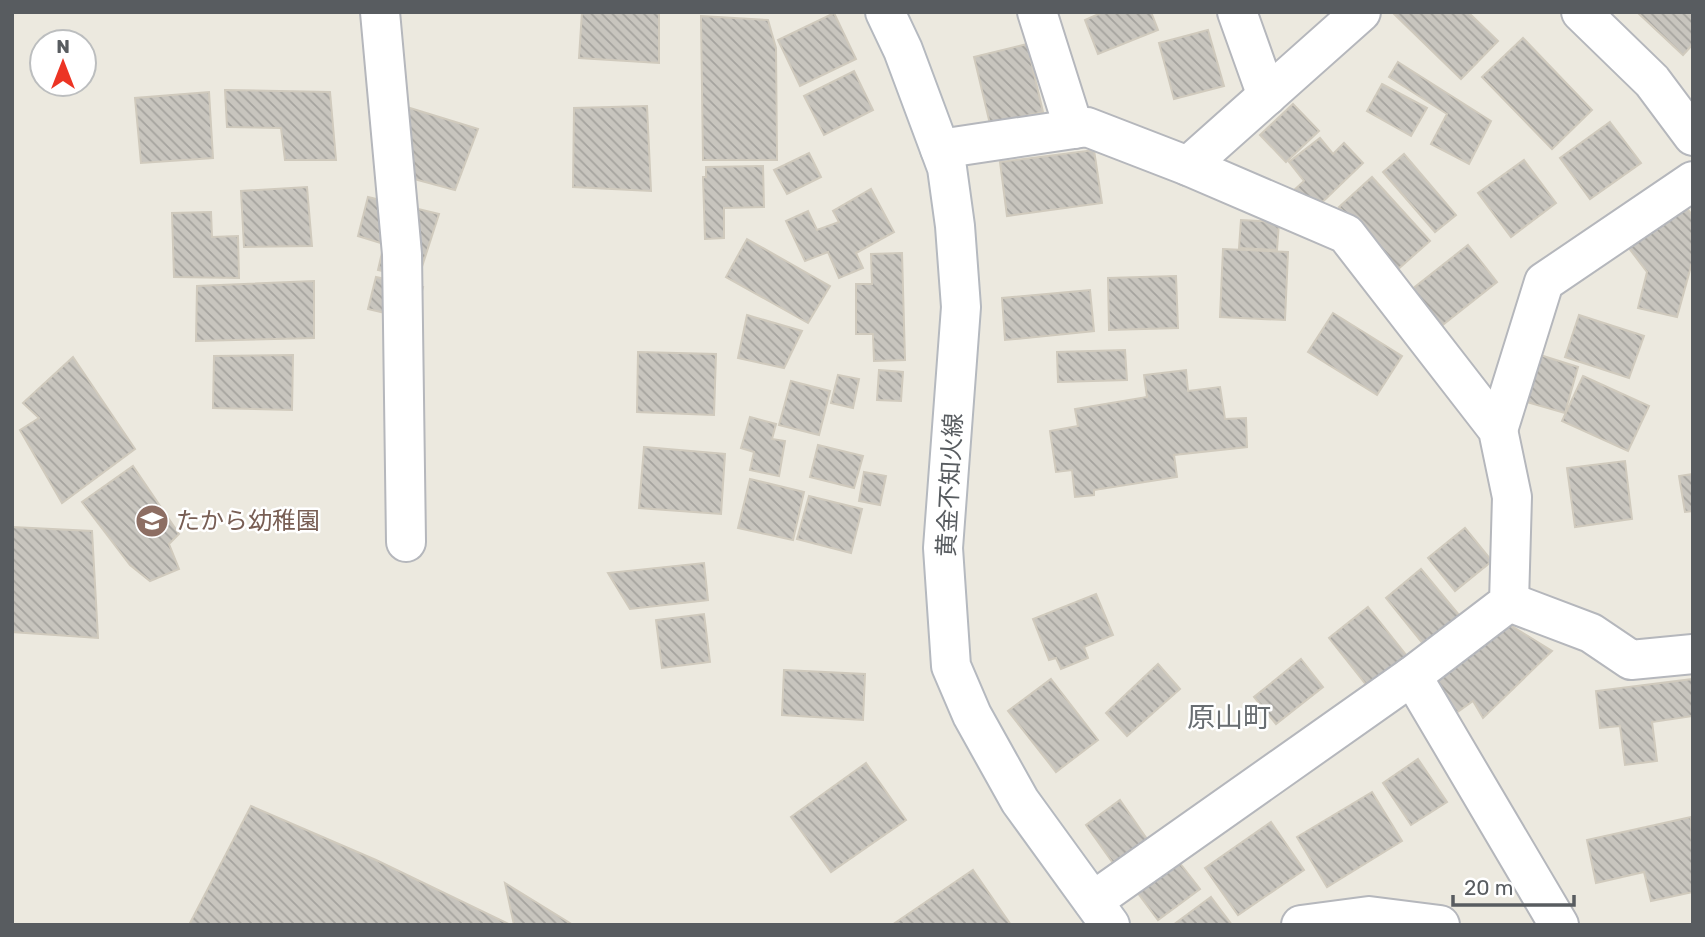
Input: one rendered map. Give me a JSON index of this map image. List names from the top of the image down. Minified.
{"streets":{"street":["黄金不知火線"]},"districts":["原山町"],"places":{"school or university":["たから幼稚園"]},"scale_bar":"20 m","north":"top"}
